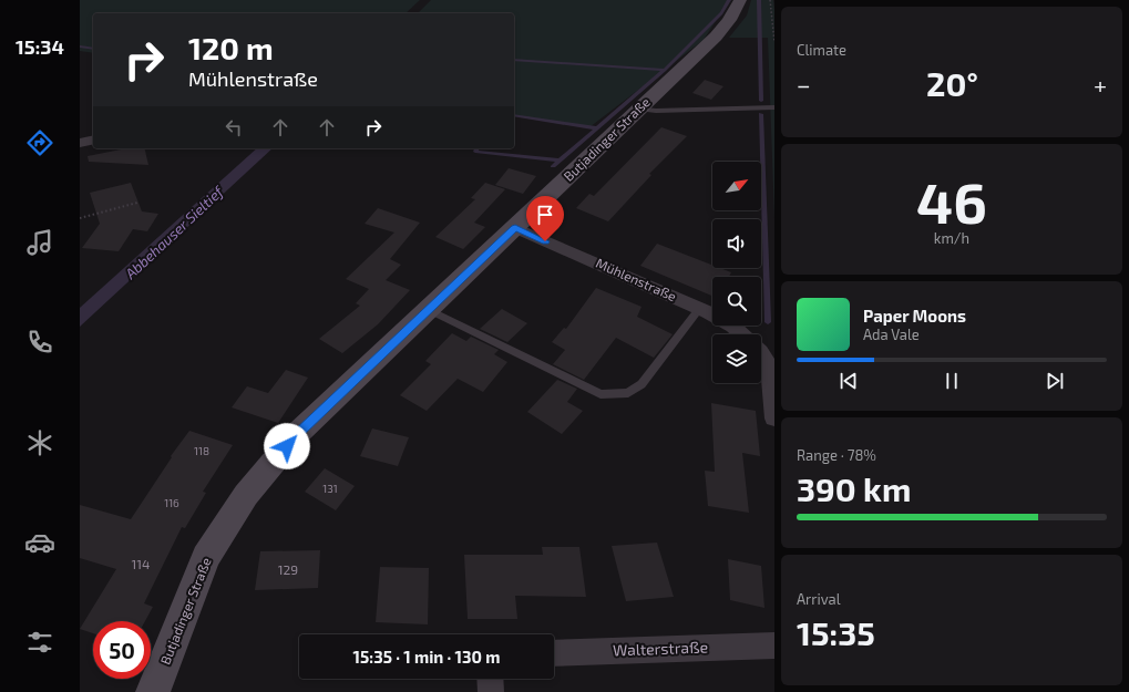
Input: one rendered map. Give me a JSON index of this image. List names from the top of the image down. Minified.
{"streets":{"main road":["Butjadinger Straße"],"street":["Mühlenstraße","Walterstraße"]},"crossings":[["Butjadinger Straße","Mühlenstraße"]],"water":["Abbehauser Sieltief"],"house_numbers":["118","131","116","114","129"],"north":"top right","page":{"tabs":"15:34","tile":["Climate",["46","km/h"],["Range · 78%","390 km"],["Arrival","15:35"]],"turn":["120 m","Mühlenstraße"],"heat":["−","20°","+"],"song":["Paper Moons","Ada Vale"],"limit":"50","trip":"15:35 · 1 min · 130 m"}}
